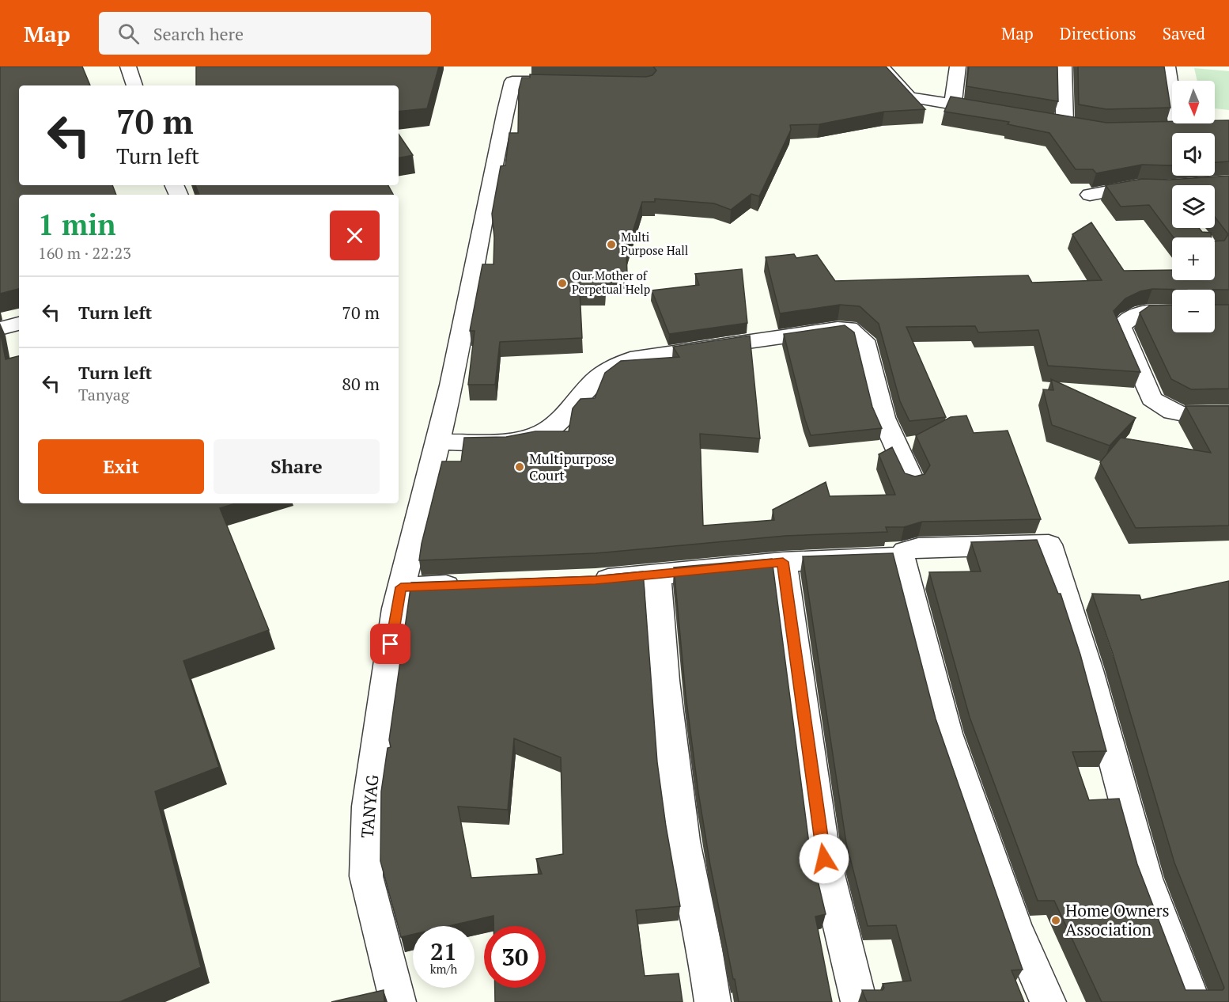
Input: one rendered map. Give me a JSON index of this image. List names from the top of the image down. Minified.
{"streets":{"street":["TANYAG"]},"places":["Multi Purpose Hall","Our Mother of Perpetual Help","Multipurpose Court","Home Owners Association"],"north":"bottom","page":{"header":"Map","search":"Search here","nav":["Map","Directions","Saved"],"map_buttons":["+","−"],"turn":["70 m","Turn left"],"heading":["1 min","160 m · 22:23"],"list":[{"name":"Turn left","value":"70 m"},{"name":"Turn left","note":"Tanyag","value":"80 m"}],"buttons":["Exit","Share"],"speed":"21 km/h","limit":"30"}}
